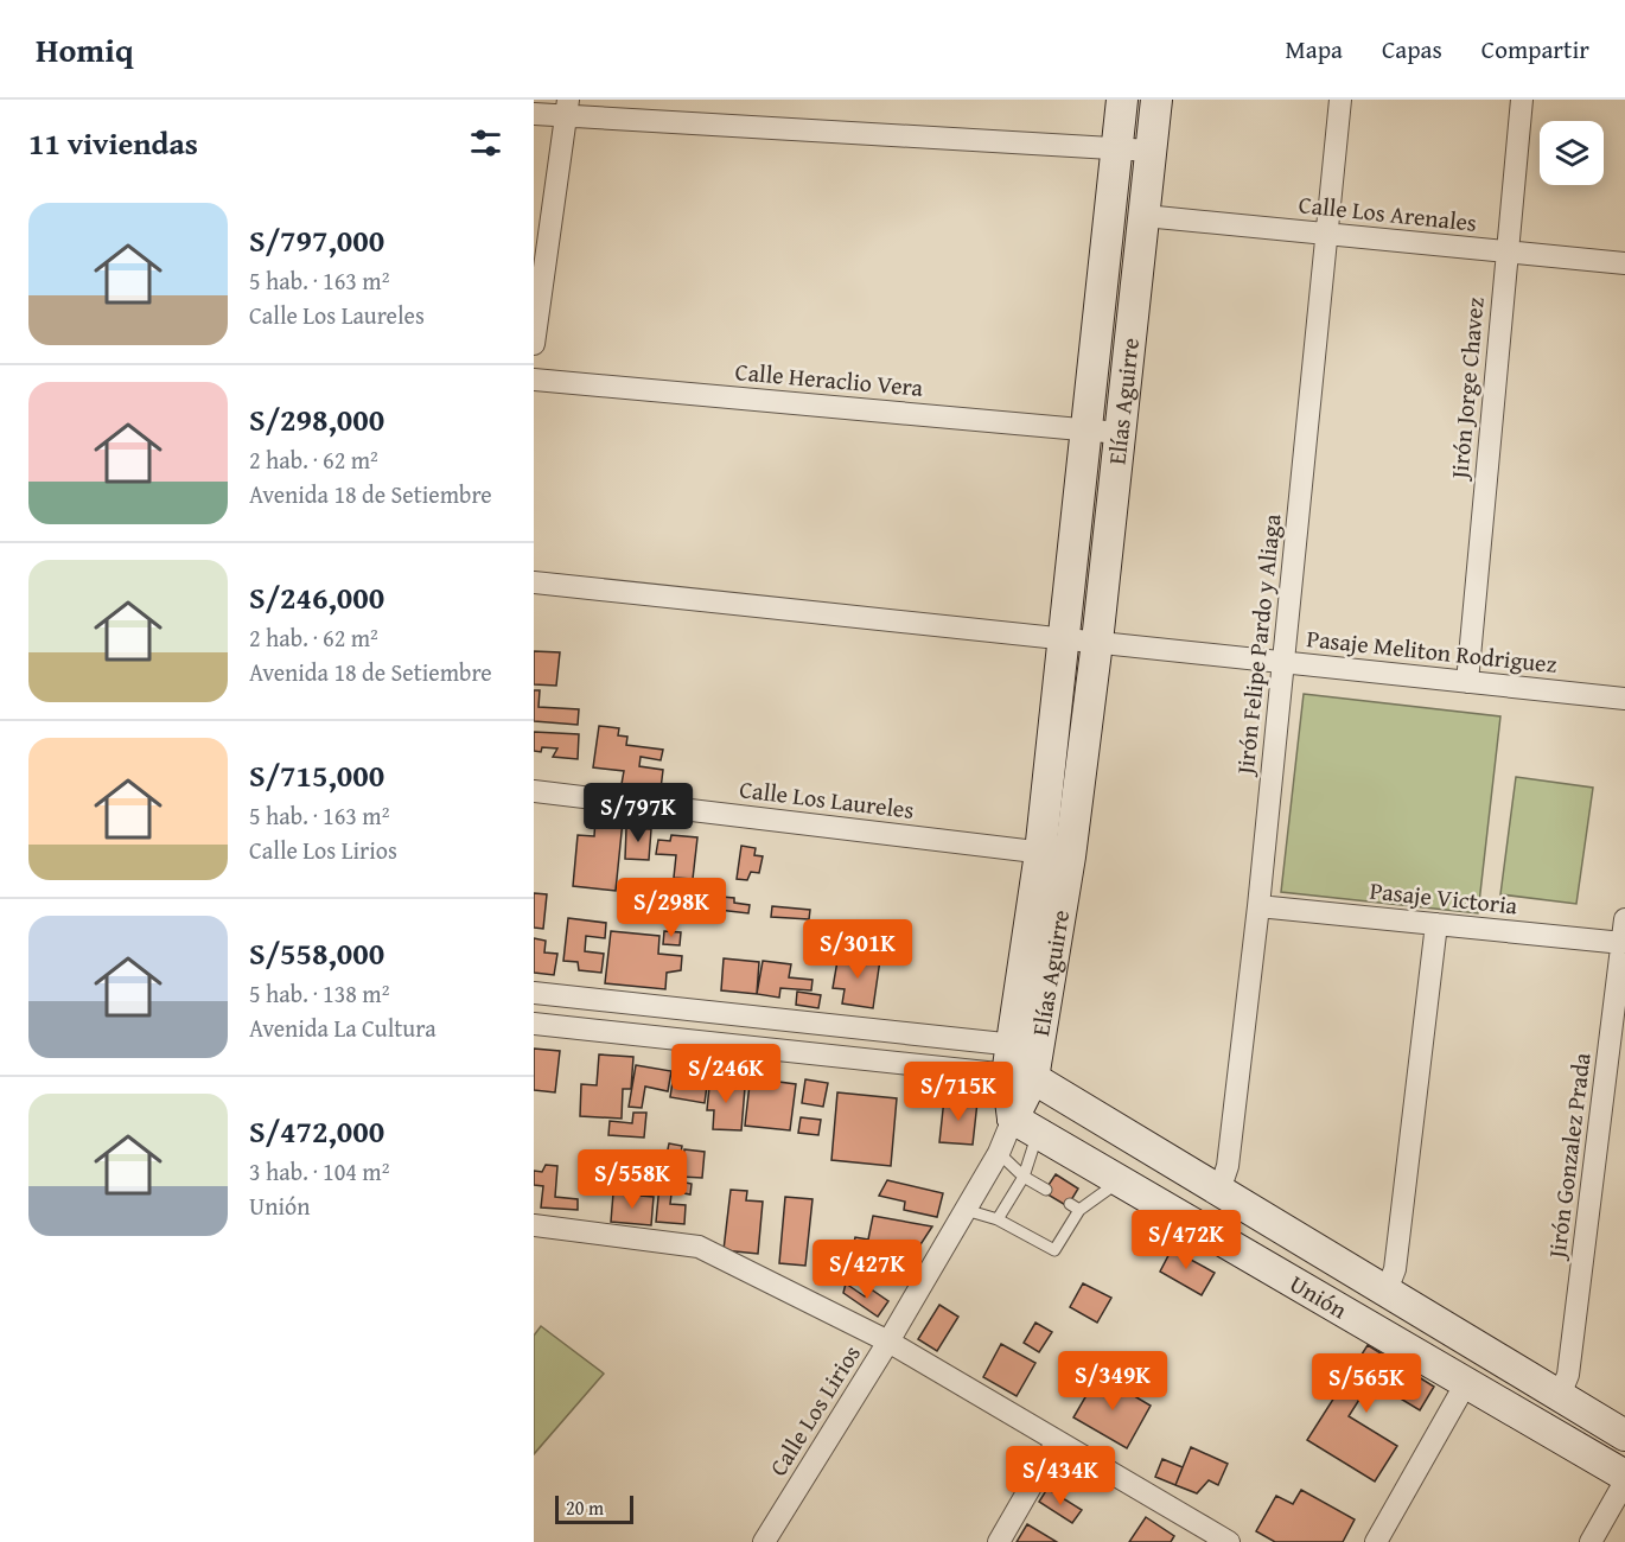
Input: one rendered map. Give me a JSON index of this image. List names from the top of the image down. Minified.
{"streets":{"street":["Calle Los Arenales","Calle Heraclio Vera","Jirón Jorge Chavez","Elías Aguirre","Jirón Felipe Pardo y Aliaga","Pasaje Meliton Rodriguez","Calle Los Laureles","Pasaje Victoria","Jirón Gonzalez Prada","Unión","Calle Los Lirios"]},"crossings":[["Calle Los Arenales","Jirón Jorge Chavez"],["Calle Los Arenales","Elías Aguirre"],["Calle Los Arenales","Jirón Felipe Pardo y Aliaga"],["Calle Heraclio Vera","Elías Aguirre"],["Jirón Jorge Chavez","Pasaje Meliton Rodriguez"],["Elías Aguirre","Pasaje Meliton Rodriguez"],["Elías Aguirre","Calle Los Laureles"],["Elías Aguirre","Unión"],["Elías Aguirre","Calle Los Lirios"],["Jirón Felipe Pardo y Aliaga","Pasaje Meliton Rodriguez"],["Jirón Felipe Pardo y Aliaga","Pasaje Victoria"],["Jirón Felipe Pardo y Aliaga","Unión"],["Pasaje Victoria","Jirón Gonzalez Prada"],["Jirón Gonzalez Prada","Unión"],["Unión","Calle Los Lirios"]],"scale_bar":"20 m","page":{"header":"Homiq","nav":["Mapa","Capas","Compartir"],"heading":"11 viviendas","list":[{"name":"S/797,000","note":"5 hab. · 163 m² · Calle Los Laureles"},{"name":"S/298,000","note":"2 hab. · 62 m² · Avenida 18 de Setiembre"},{"name":"S/246,000","note":"2 hab. · 62 m² · Avenida 18 de Setiembre"},{"name":"S/715,000","note":"5 hab. · 163 m² · Calle Los Lirios"},{"name":"S/558,000","note":"5 hab. · 138 m² · Avenida La Cultura"},{"name":"S/472,000","note":"3 hab. · 104 m² · Unión"}],"price":["S/797K","S/298K","S/301K","S/246K","S/715K","S/558K","S/472K","S/427K","S/349K","S/565K","S/434K"],"scale":"20 m"}}
